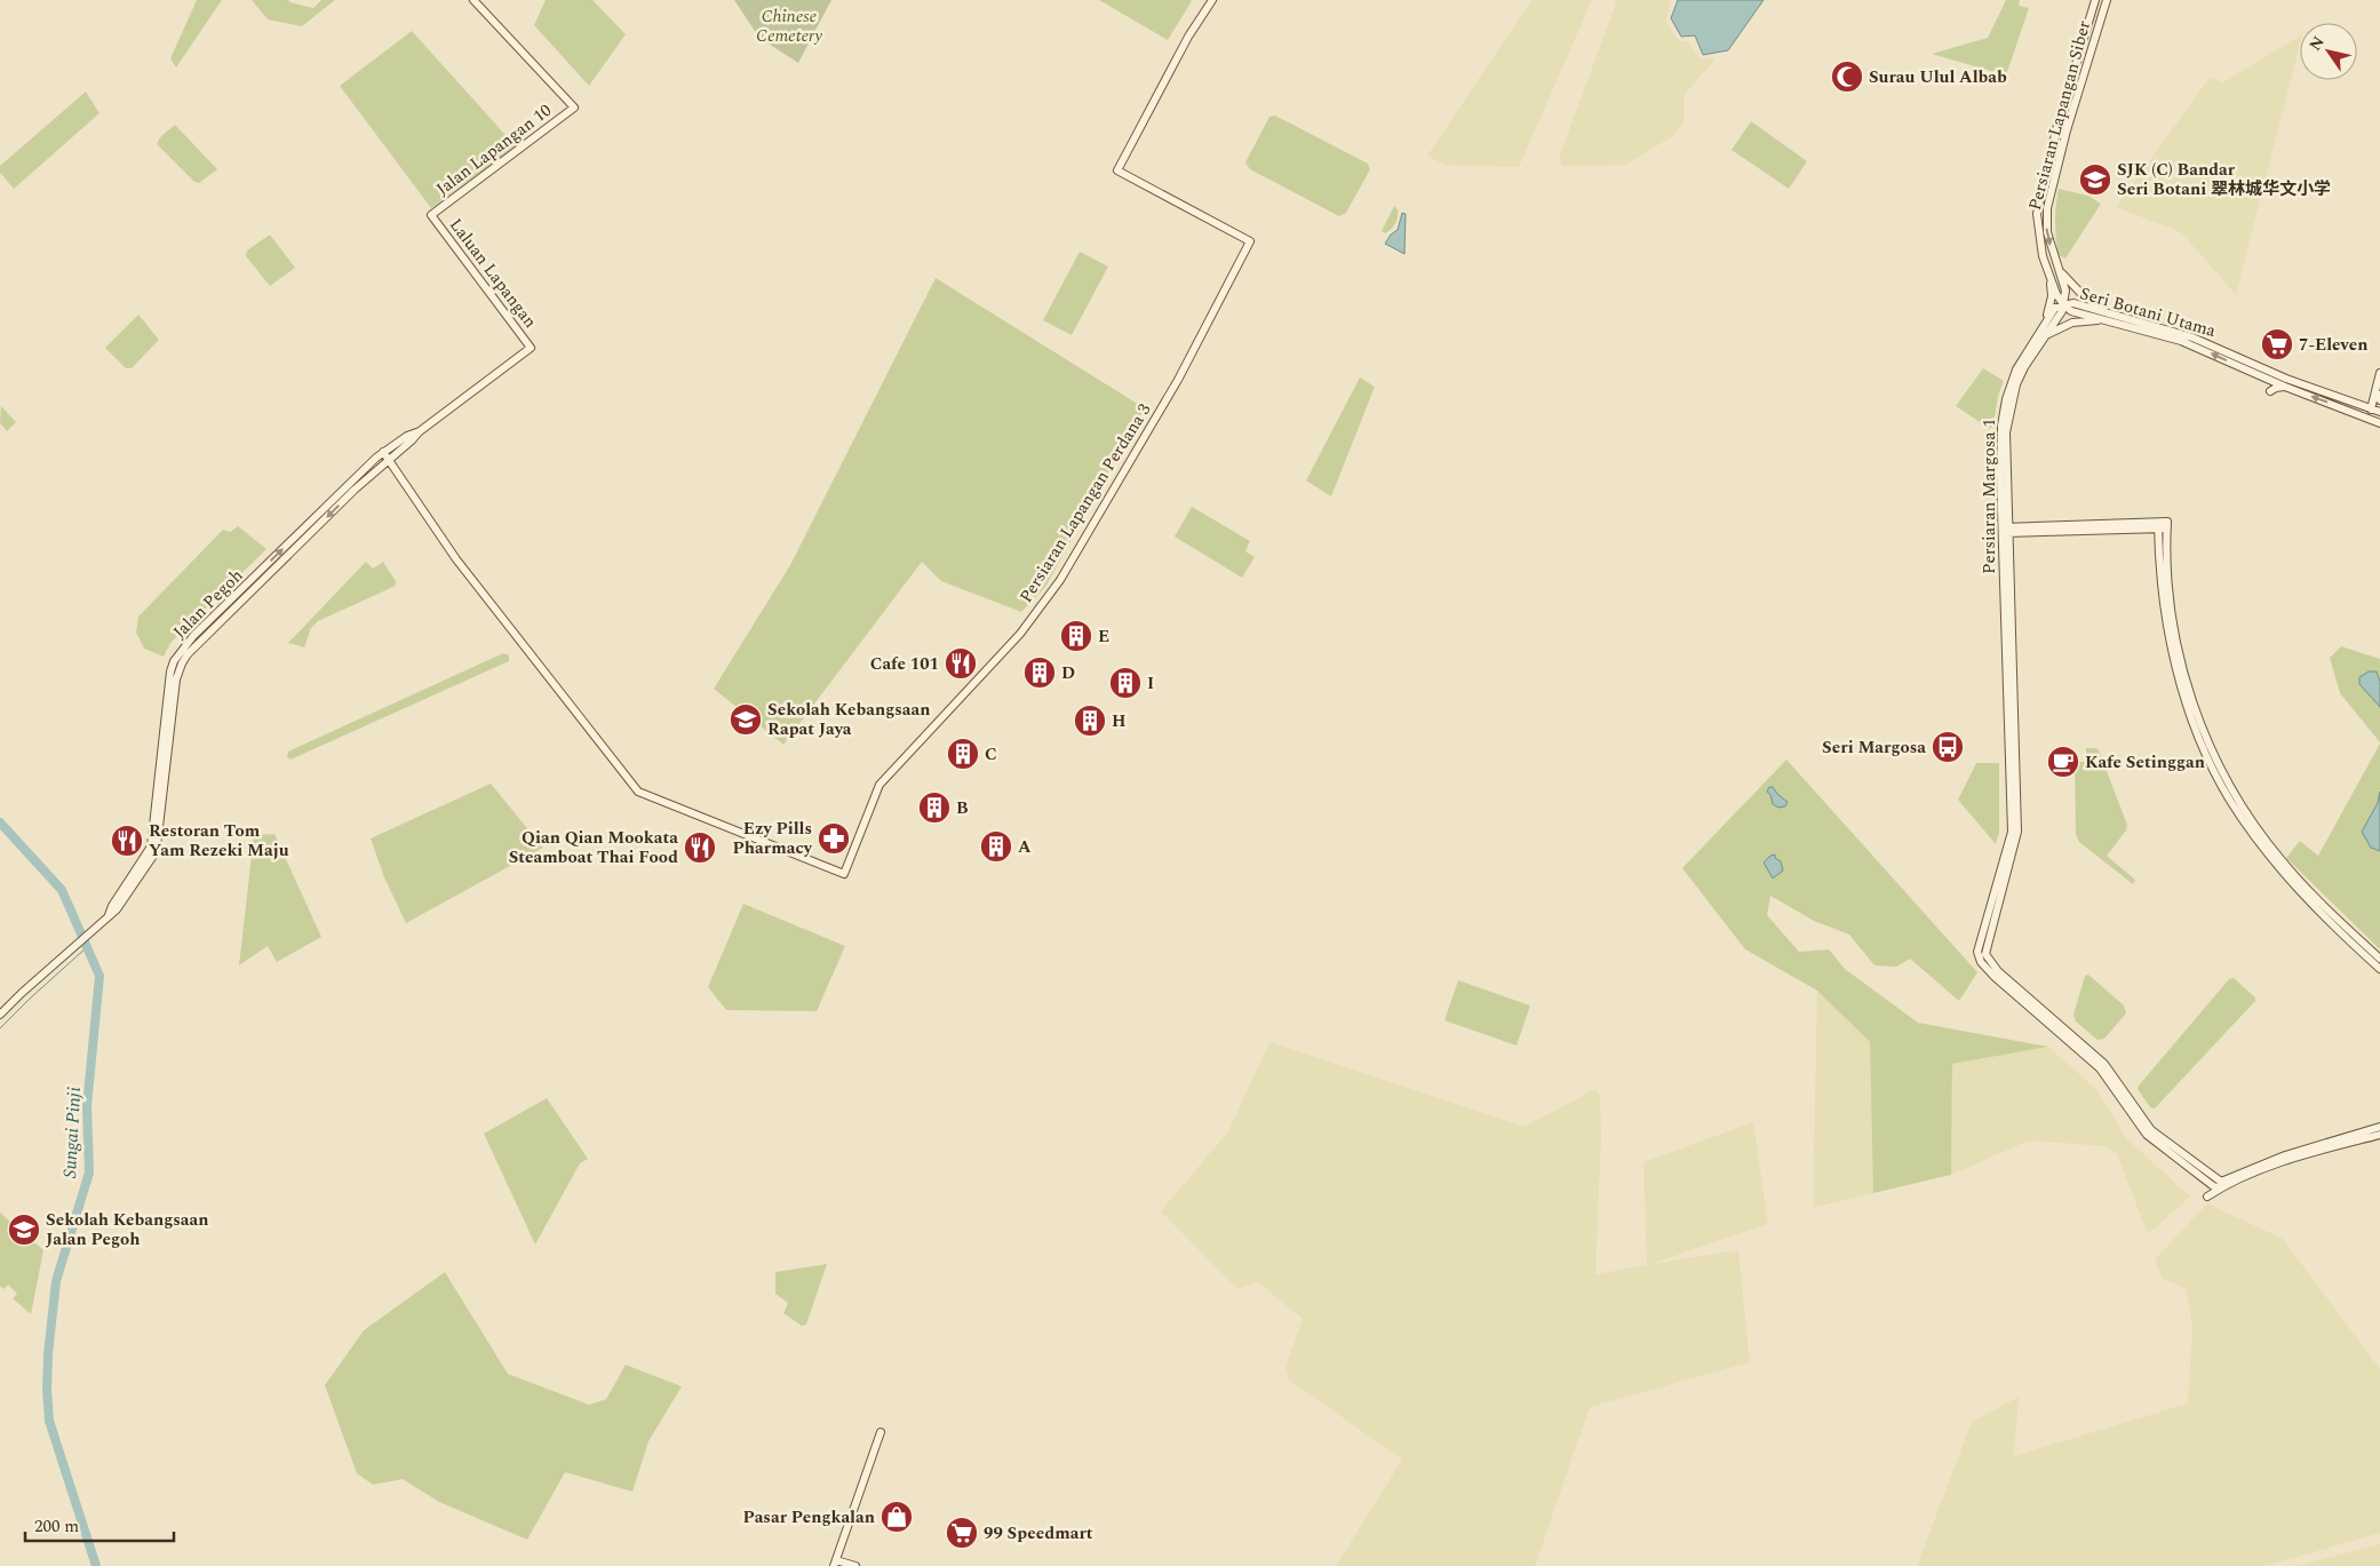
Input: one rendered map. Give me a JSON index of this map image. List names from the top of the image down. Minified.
{"streets":{"street":["Persiaran Lapangan Siber","Jalan Lapangan 10","Laluan Lapangan","Seri Botani Utama","Persiaran Margosa 1","Persiaran Lapangan Perdana 3","Jalan Pegoh"]},"crossings":[["Persiaran Lapangan Siber","Seri Botani Utama"],["Persiaran Lapangan Siber","Persiaran Margosa 1"],["Jalan Lapangan 10","Laluan Lapangan"],["Laluan Lapangan","Persiaran Lapangan Perdana 3"],["Laluan Lapangan","Jalan Pegoh"],["Seri Botani Utama","Persiaran Margosa 1"],["Persiaran Lapangan Perdana 3","Jalan Pegoh"]],"water":["Sungai Pinji"],"parks":["Chinese Cemetery"],"places":{"mosque":["Surau Ulul Albab"],"school or university":["SJK (C) Bandar Seri Botani 翠林城华文小学","Sekolah Kebangsaan Rapat Jaya","Sekolah Kebangsaan Jalan Pegoh"],"supermarket":["7-Eleven","99 Speedmart"],"building":["E","D","I","H","C","B","A"],"restaurant":["Cafe 101","Restoran Tom Yam Rezeki Maju","Qian Qian Mookata Steamboat Thai Food"],"bus stop":["Seri Margosa"],"cafe":["Kafe Setinggan"],"pharmacy":["Ezy Pills Pharmacy"],"shop":["Pasar Pengkalan"]},"scale_bar":"200 m","north":"top left"}
